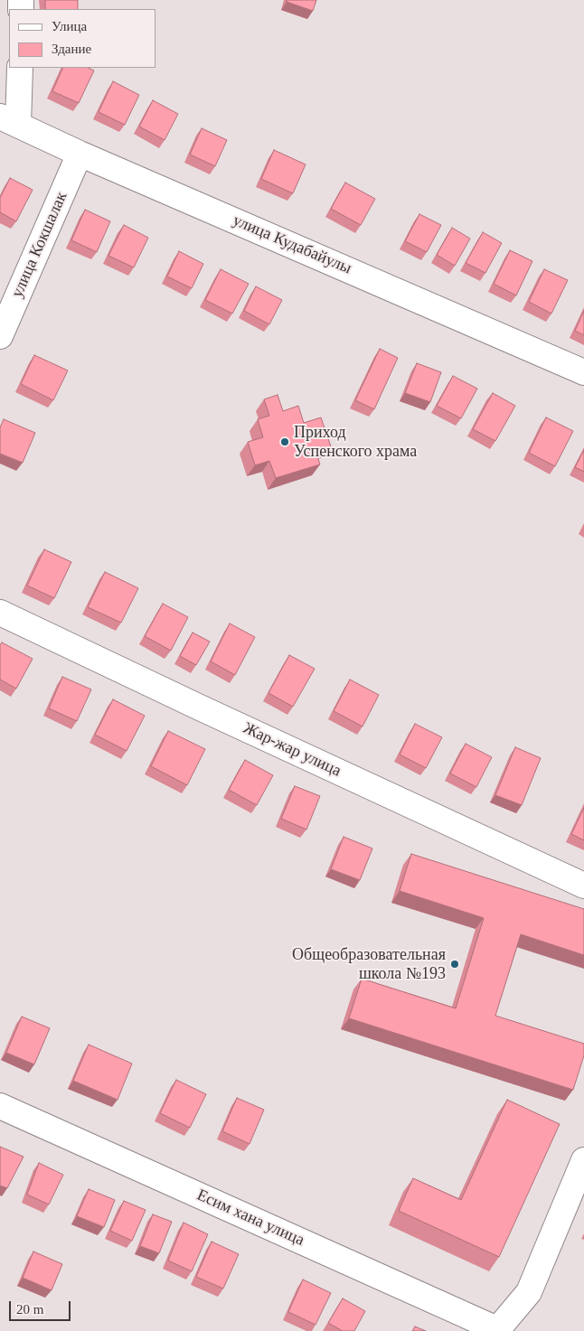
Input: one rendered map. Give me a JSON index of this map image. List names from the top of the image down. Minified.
{"streets":{"street":["улица Кокшалак","улица Кудабайулы","Жар-жар улица","Есим хана улица"]},"crossings":[["улица Кокшалак","улица Кудабайулы"]],"places":["Приход Успенского храма","Общеобразовательная школа №193"],"legend":["Улица","Здание"],"scale_bar":"20 m"}
